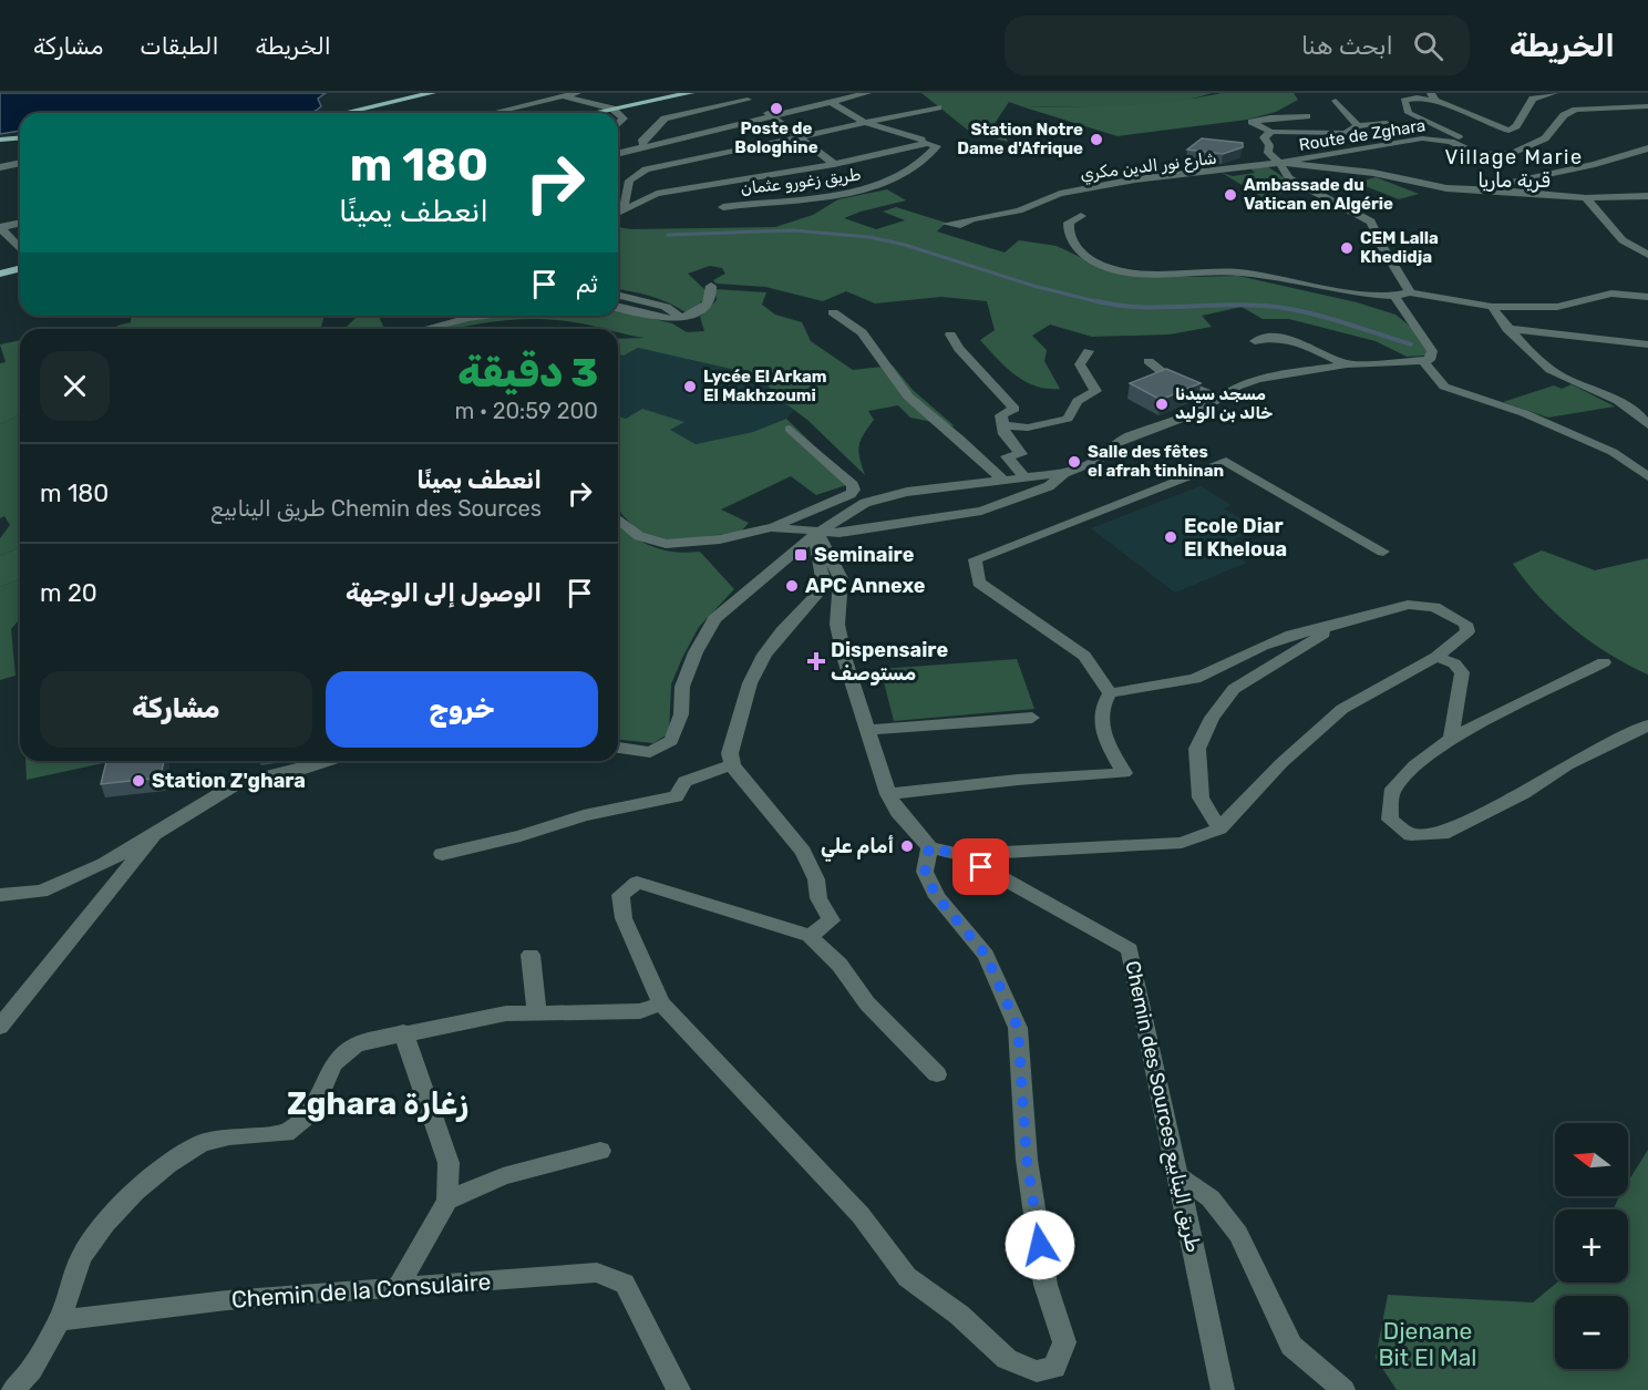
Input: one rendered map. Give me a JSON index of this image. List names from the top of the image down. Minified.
{"streets":{"street":["Route de Zghara","شارع نور الدين مكري","طريق زغورو عثمان","Chemin des Sources طريق الينابيع","Chemin de la Consulaire"]},"crossings":[["Route de Zghara","شارع نور الدين مكري"]],"districts":["Village Marie قرية ماريا","Zghara زغارة"],"parks":["Djenane Bit El Mal"],"places":{"other":["Poste de Bologhine","Station Notre Dame d'Afrique","Ambassade du Vatican en Algérie","CEM Lalla Khedidja","Lycée El Arkam El Makhzoumi","مسجد سيدنا خالد بن الوليد","Salle des fêtes el afrah tinhinan","Ecole Diar El Kheloua","APC Annexe","Station Z'ghara","أمام علي"],"transit":["Seminaire"],"health":["Dispensaire مستوصف"]},"north":"left","page":{"header":"الخريطة","search":"ابحث هنا","nav":["الخريطة","الطبقات","مشاركة"],"turn":["180 m","انعطف يمينًا"],"then":"ثم","heading":["3 دقيقة","200 m · 20:59"],"list":[{"name":"انعطف يمينًا","note":"Chemin des Sources طريق الينابيع","value":"180 m"},{"name":"الوصول إلى الوجهة","value":"20 m"}],"buttons":["خروج","مشاركة"],"map_buttons":["+","−"]}}
